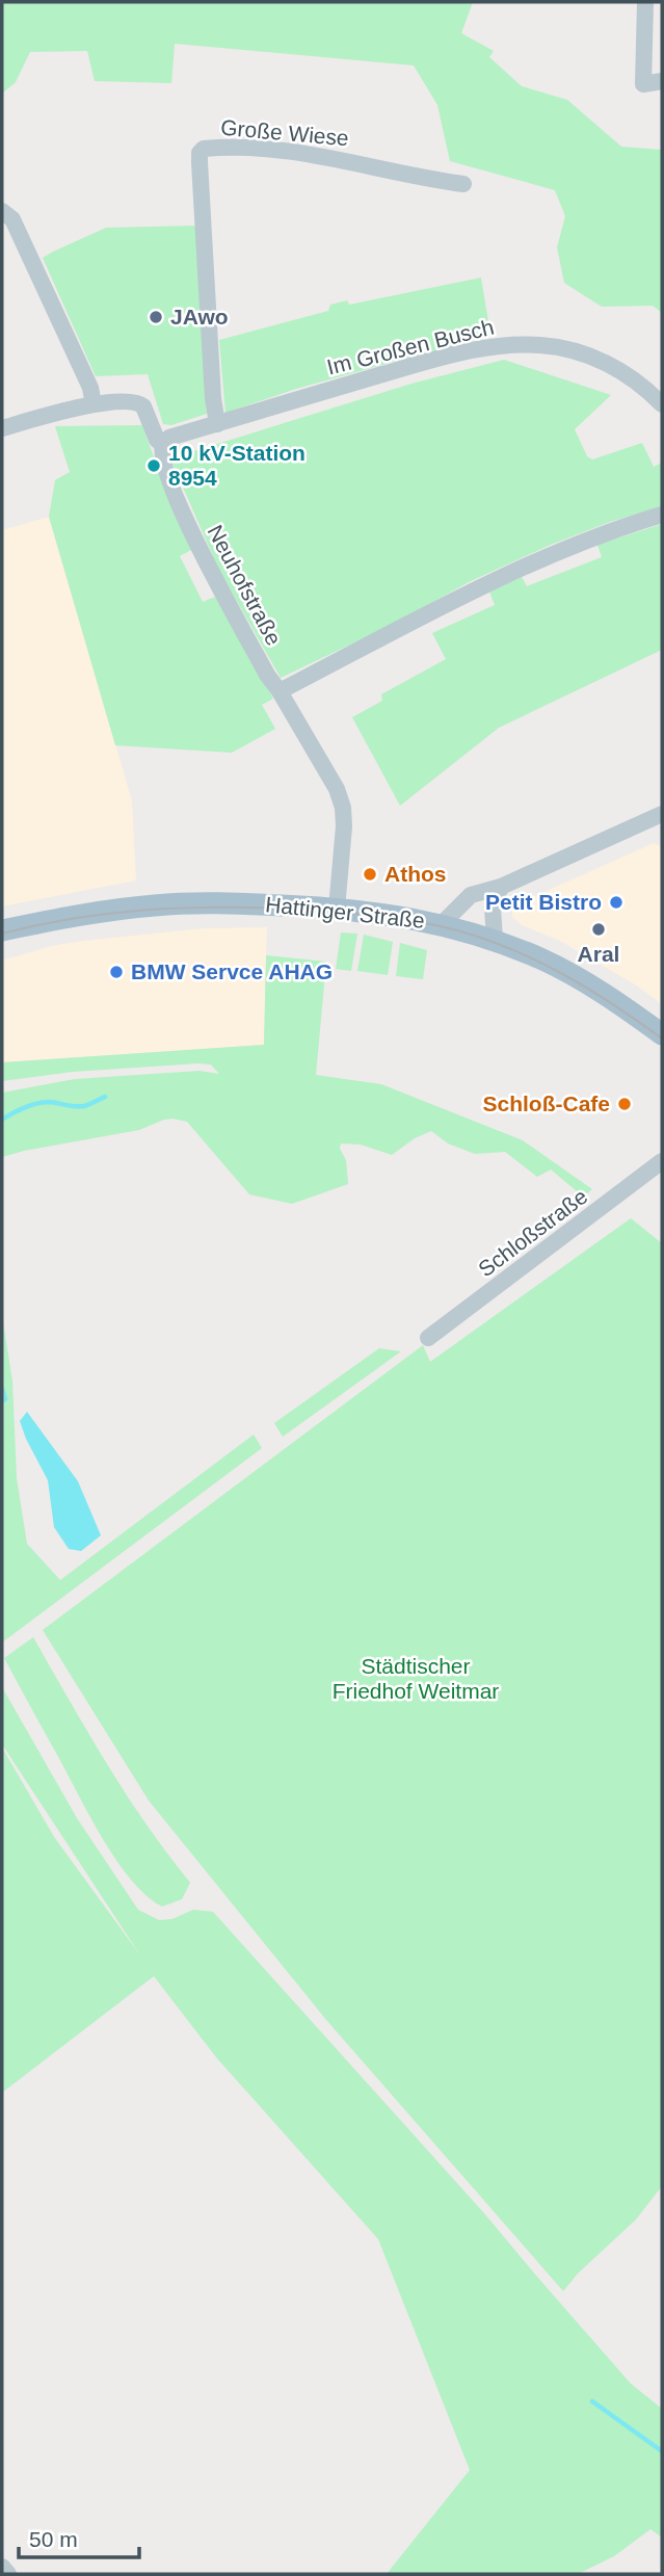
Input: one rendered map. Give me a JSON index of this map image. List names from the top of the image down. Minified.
{"streets":{"main road":["Hattinger Straße"],"street":["Große Wiese","Im Großen Busch","Neuhofstraße","Schloßstraße"]},"crossings":[["Große Wiese","Im Großen Busch"],["Im Großen Busch","Neuhofstraße"],["Neuhofstraße","Hattinger Straße"]],"parks":["Städtischer Friedhof Weitmar"],"places":["JAwo","10 kV-Station 8954","Athos","Petit Bistro","Aral","BMW Servce AHAG","Schloß-Cafe"],"scale_bar":"50 m"}
